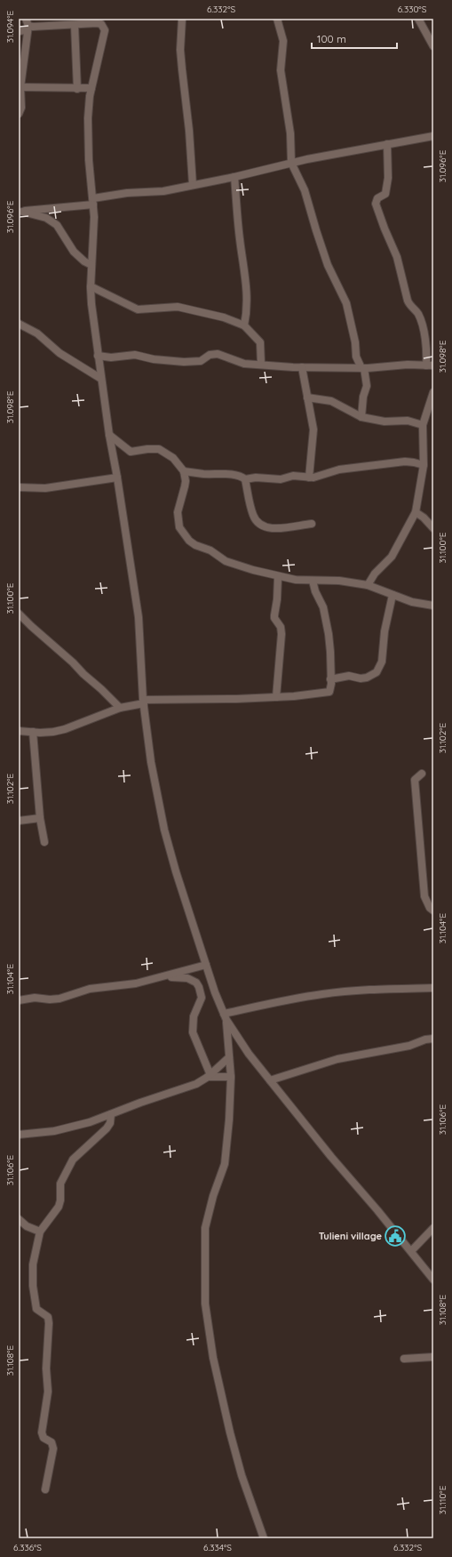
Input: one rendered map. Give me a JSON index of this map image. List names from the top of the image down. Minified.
{"places":{"public building":["Tulieni village"]},"scale_bar":"100 m","coordinates":["6.332°S","6.330°S","31.094°E","31.096°E","31.098°E","31.100°E","31.102°E","31.104°E","31.106°E","31.108°E","31.110°E","6.336°S","6.334°S"]}
